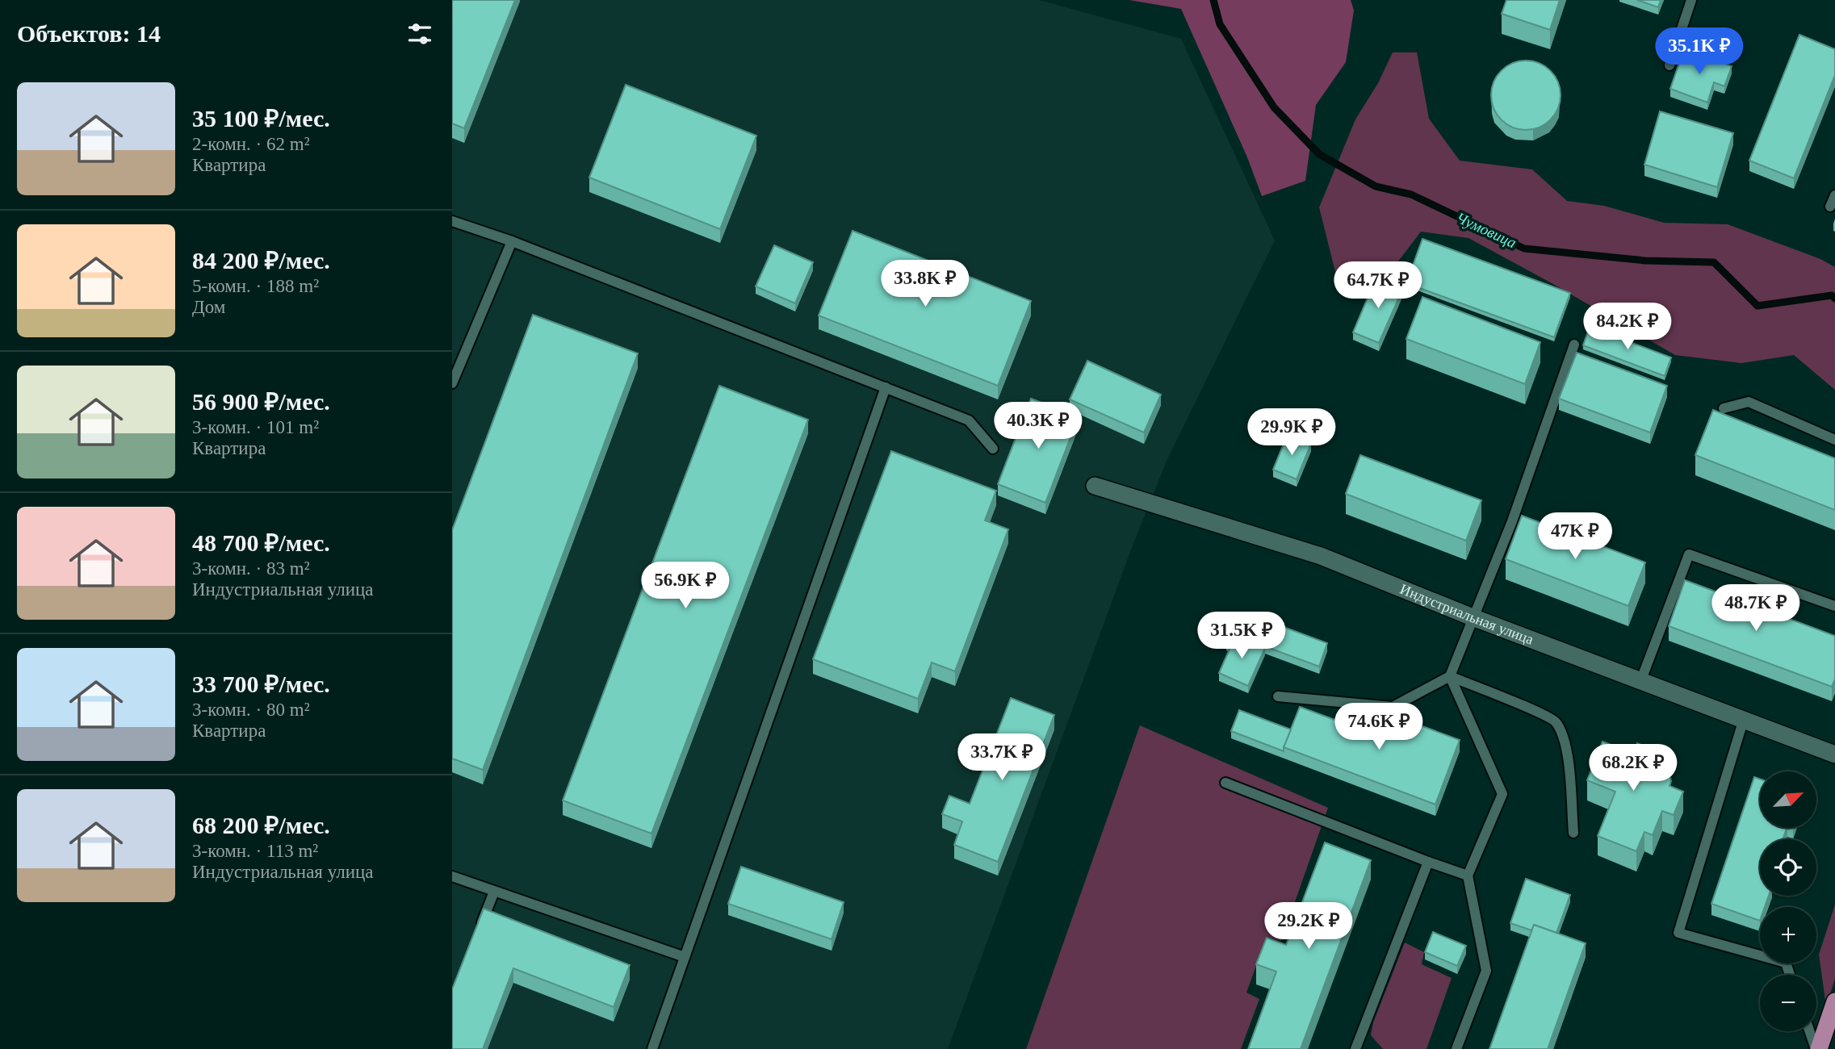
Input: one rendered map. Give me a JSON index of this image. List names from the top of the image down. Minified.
{"streets":{"street":["Индустриальная улица"]},"water":["Чумовица"],"north":"top right","page":{"heading":"Объектов: 14","price":["35.1K ₽","33.8K ₽","64.7K ₽","84.2K ₽","40.3K ₽","29.9K ₽","47K ₽","56.9K ₽","48.7K ₽","31.5K ₽","74.6K ₽","33.7K ₽","68.2K ₽","29.2K ₽"],"list":[{"name":"35 100 ₽/мес.","note":"2-комн. · 62 m² · Квартира"},{"name":"84 200 ₽/мес.","note":"5-комн. · 188 m² · Дом"},{"name":"56 900 ₽/мес.","note":"3-комн. · 101 m² · Квартира"},{"name":"48 700 ₽/мес.","note":"3-комн. · 83 m² · Индустриальная улица"},{"name":"33 700 ₽/мес.","note":"3-комн. · 80 m² · Квартира"},{"name":"68 200 ₽/мес.","note":"3-комн. · 113 m² · Индустриальная улица"}],"map_buttons":["+","−"]}}
